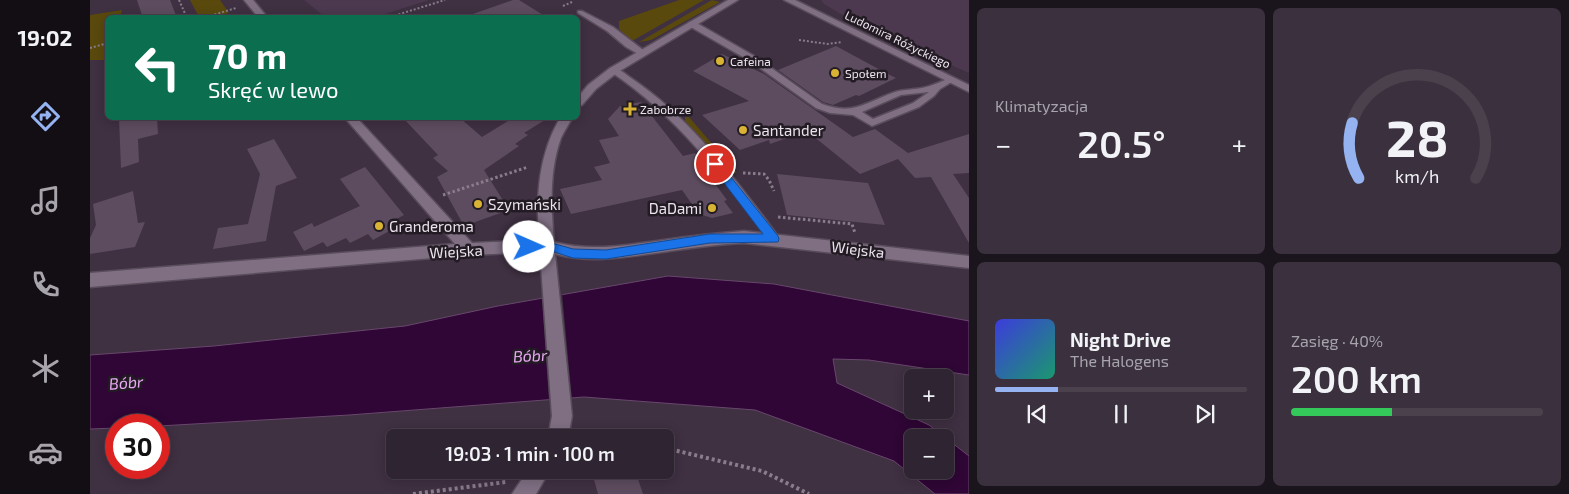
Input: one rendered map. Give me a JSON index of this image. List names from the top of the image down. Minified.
{"streets":{"street":["Ludomira Różyckiego","Wiejska"]},"water":["Bóbr"],"places":{"other":["Cafeina","Społem","Santander","Szymański","DaDami","Granderoma"],"health":["Zabobrze"]},"page":{"tabs":"19:02","tile":["Klimatyzacja",["Zasięg · 40%","200 km"]],"turn":["70 m","Skręć w lewo"],"heat":["−","20.5°","+"],"song":["Night Drive","The Halogens"],"map_buttons":["+","−"],"limit":"30","trip":"19:03 · 1 min · 100 m","gauge":["28","km/h"]}}
